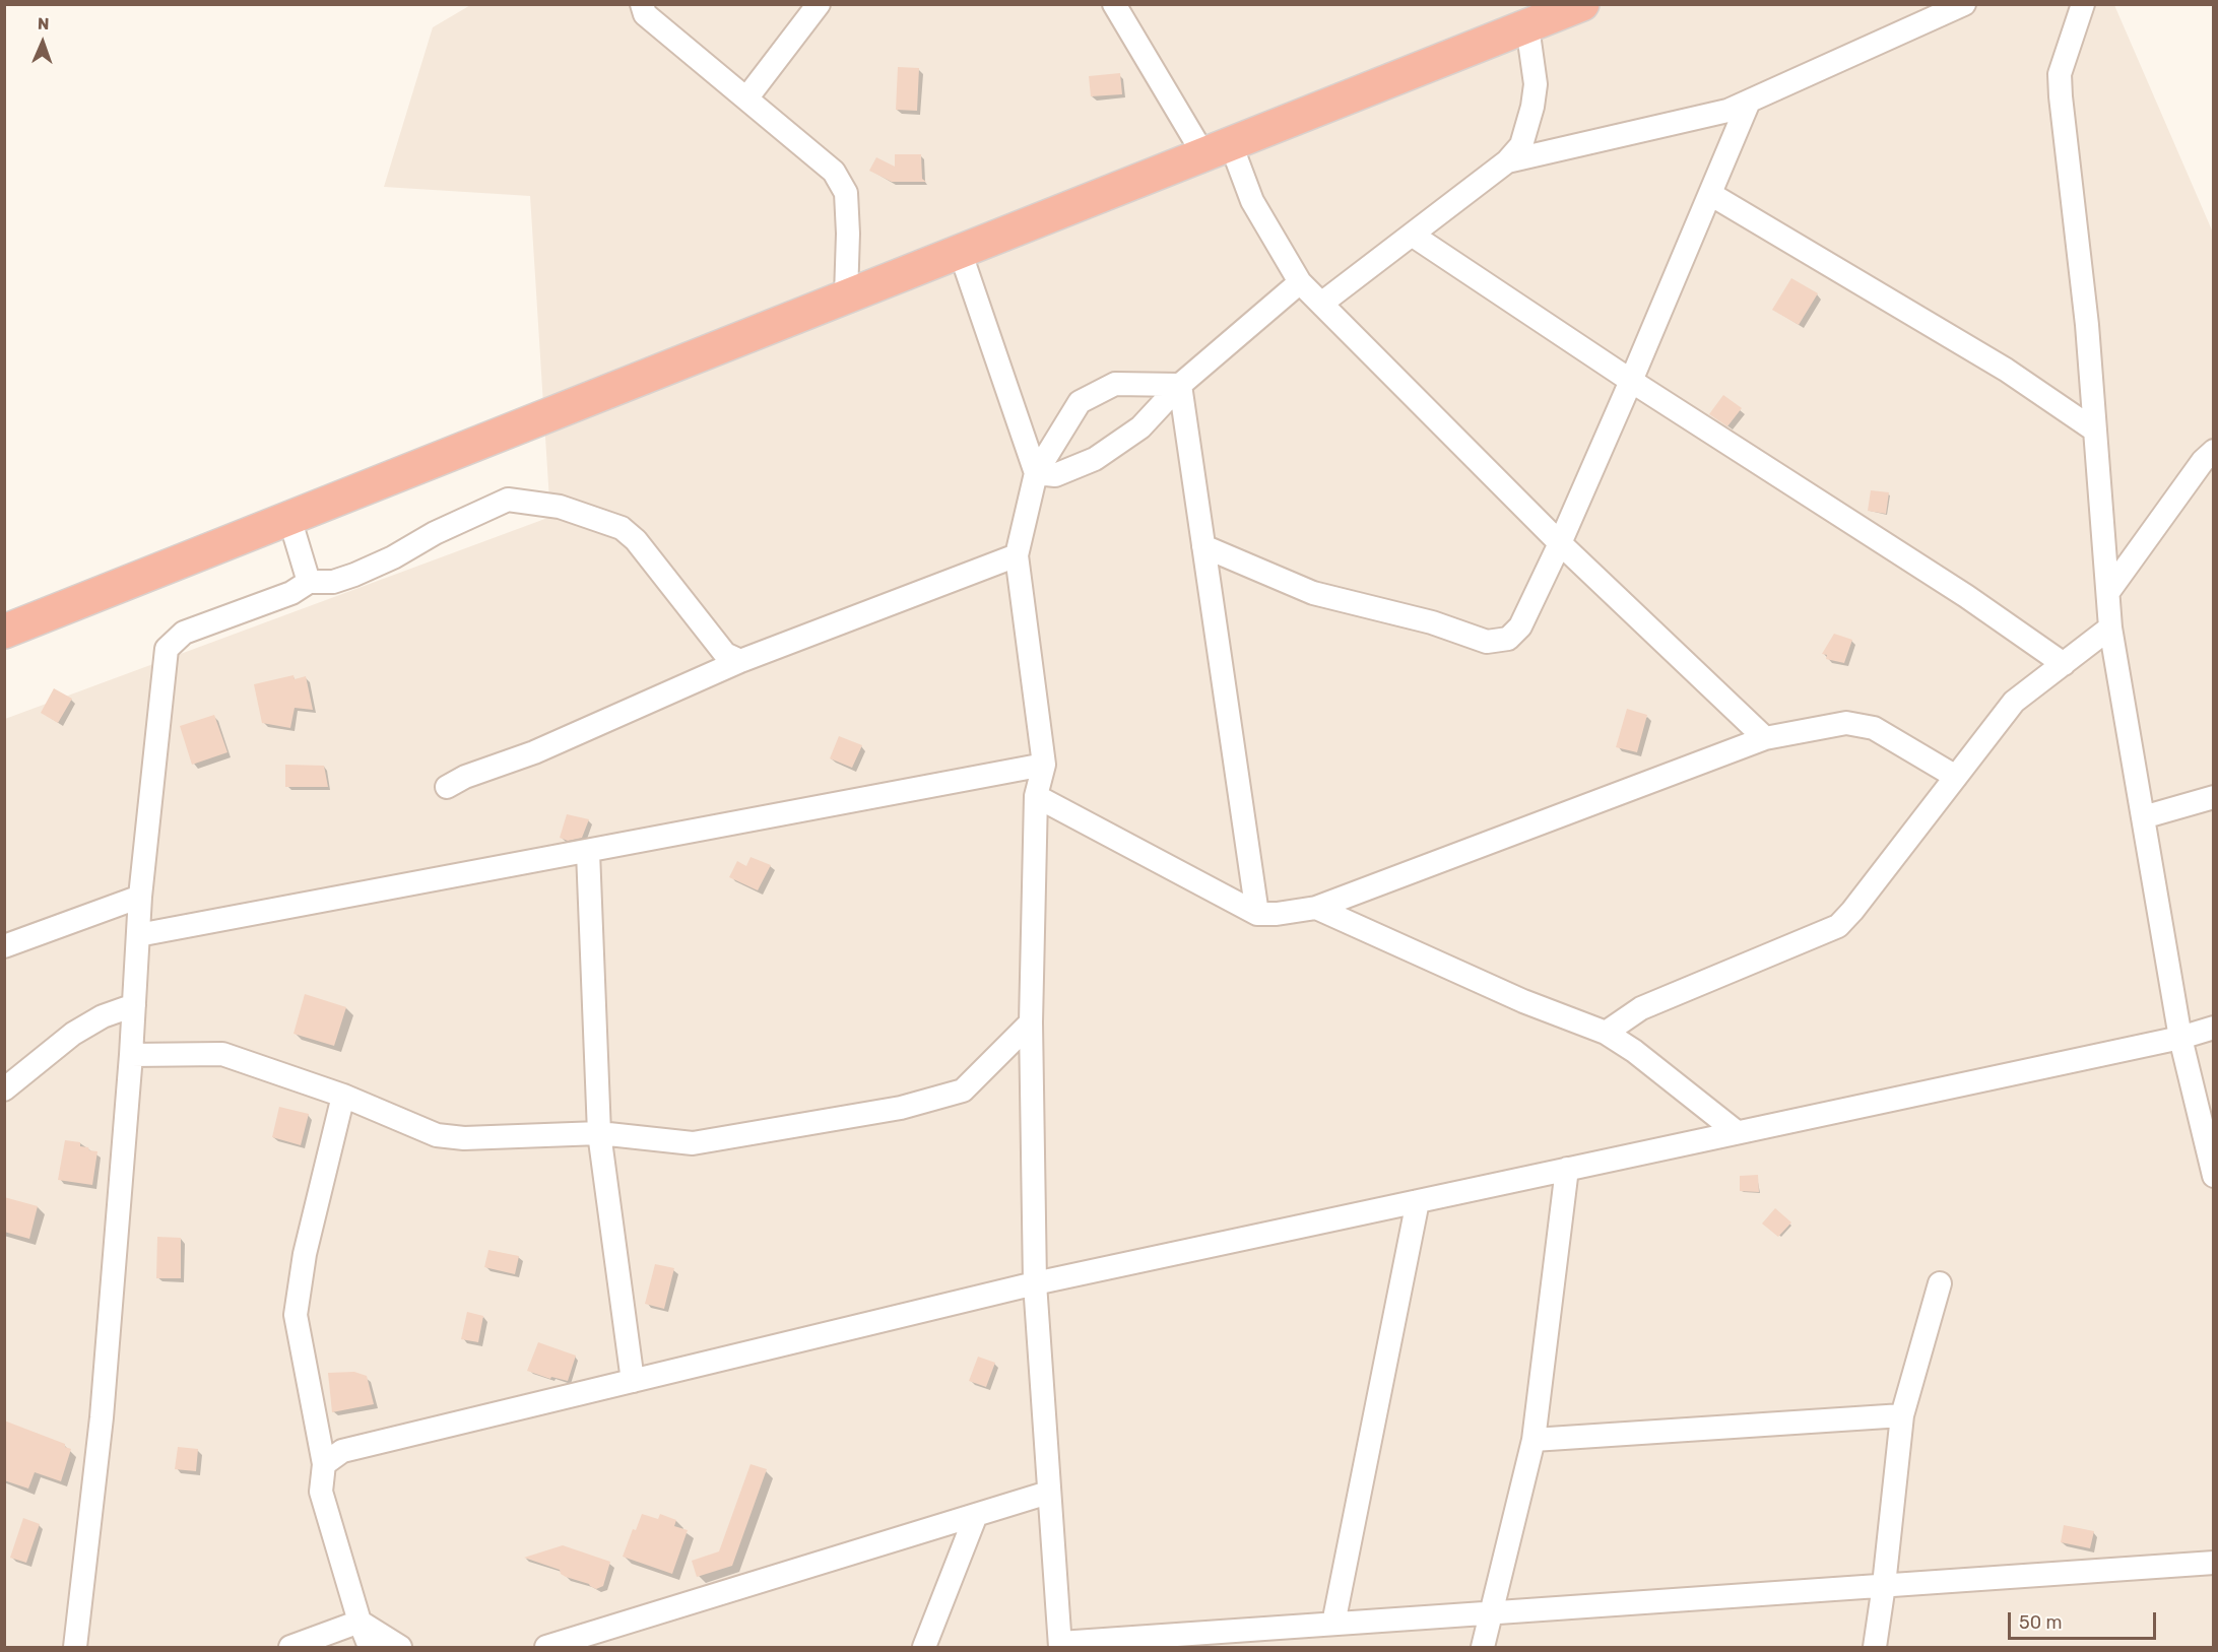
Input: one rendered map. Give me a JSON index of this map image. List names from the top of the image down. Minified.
{"scale_bar":"50 m","north":"top"}
